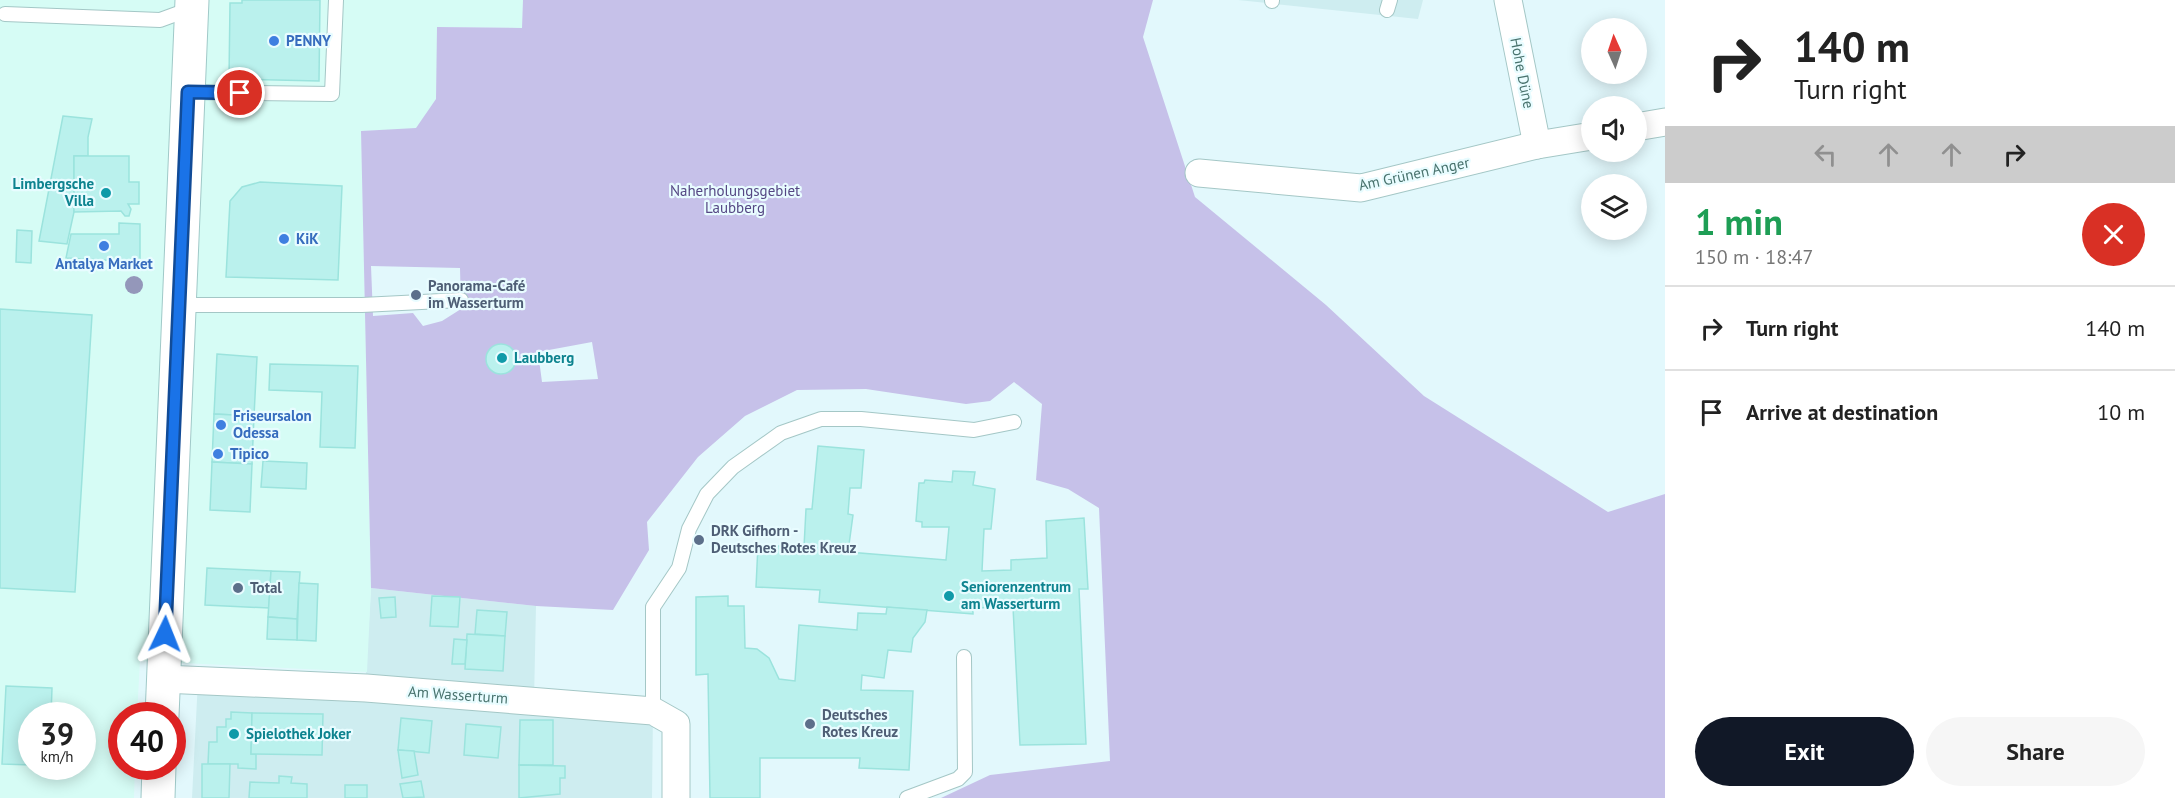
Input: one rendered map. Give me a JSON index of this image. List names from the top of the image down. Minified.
{"streets":{"street":["Hohe Düne","Am Grünen Anger","Am Wasserturm"]},"crossings":[["Hohe Düne","Am Grünen Anger"]],"parks":["Naherholungsgebiet Laubberg"],"places":["PENNY","Limbergsche Villa","KiK","Antalya Market","Panorama-Café im Wasserturm","Laubberg","Friseursalon Odessa","Tipico","DRK Gifhorn - Deutsches Rotes Kreuz","Total","Seniorenzentrum am Wasserturm","Deutsches Rotes Kreuz","Spielothek Joker"],"north":"top","page":{"turn":["140 m","Turn right"],"heading":["1 min","150 m · 18:47"],"list":[{"name":"Turn right","value":"140 m"},{"name":"Arrive at destination","value":"10 m"}],"speed":"39 km/h","limit":"40","buttons":["Exit","Share"]}}
